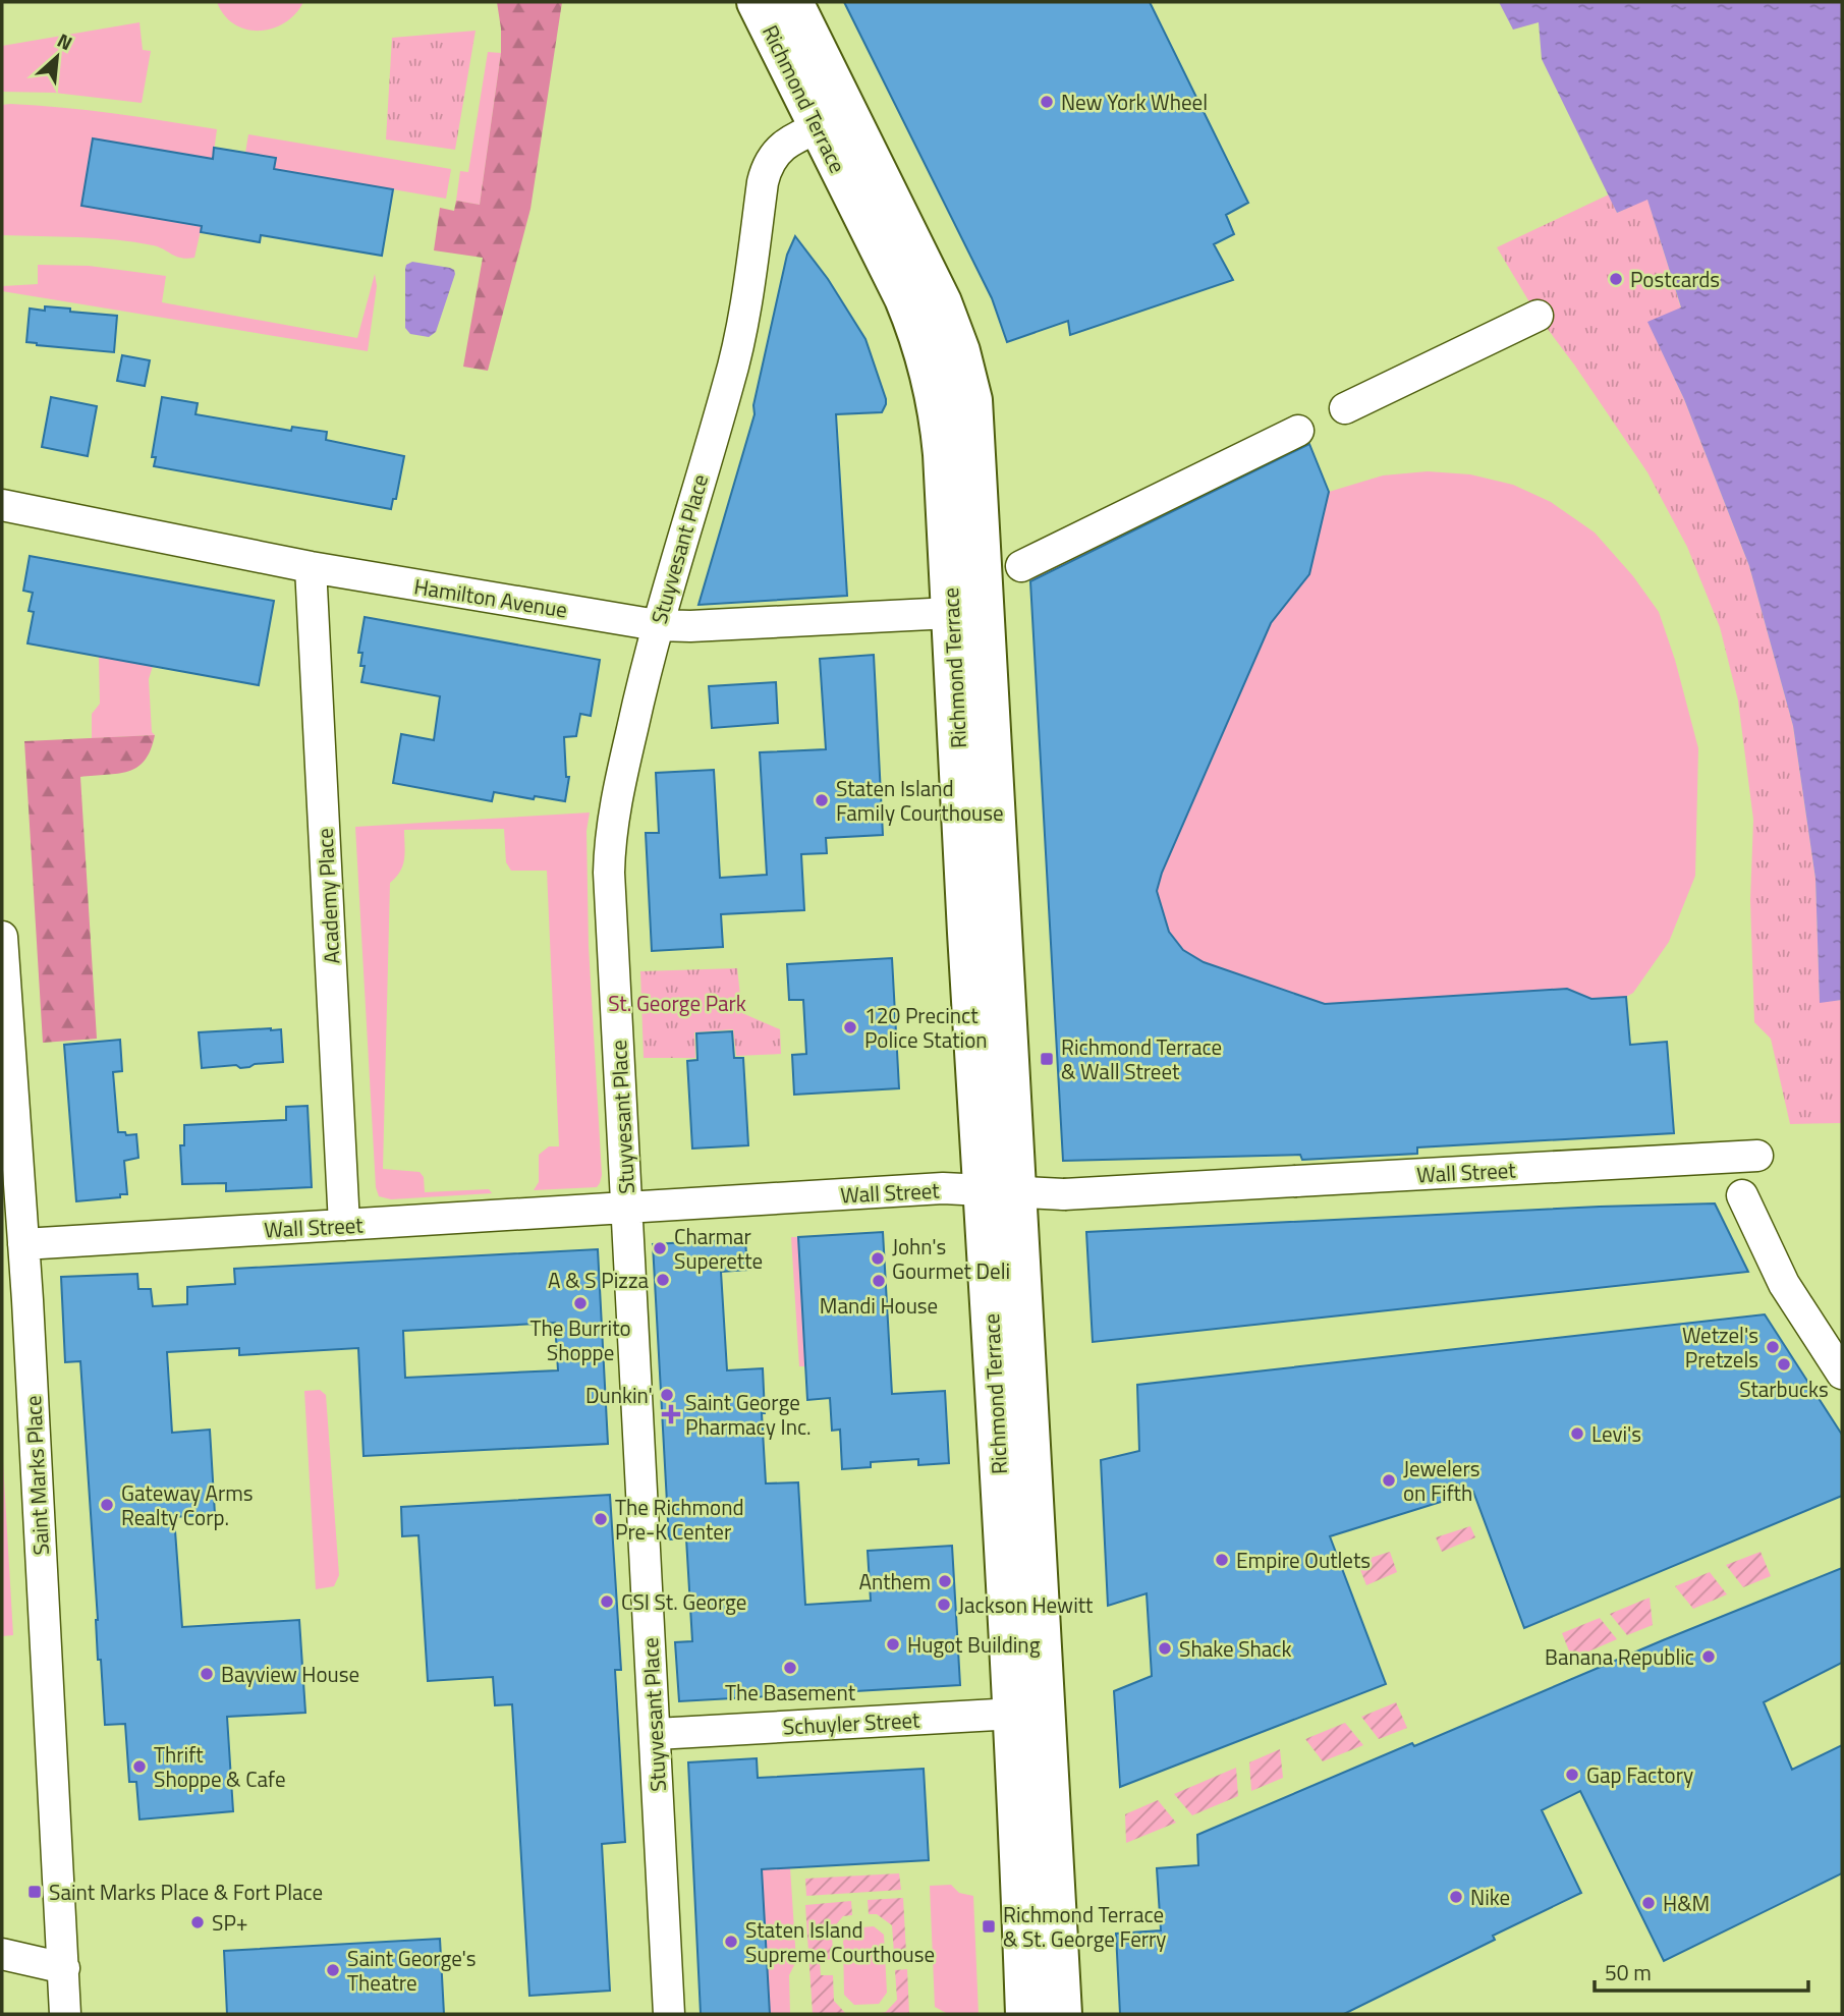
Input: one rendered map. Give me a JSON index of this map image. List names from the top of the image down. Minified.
{"streets":{"main road":["Richmond Terrace"],"street":["Stuyvesant Place","Hamilton Avenue","Academy Place","Wall Street","Saint Marks Place","Schuyler Street"]},"crossings":[["Richmond Terrace","Stuyvesant Place"],["Richmond Terrace","Hamilton Avenue"],["Richmond Terrace","Wall Street"],["Richmond Terrace","Schuyler Street"],["Stuyvesant Place","Hamilton Avenue"],["Stuyvesant Place","Wall Street"],["Stuyvesant Place","Schuyler Street"],["Hamilton Avenue","Academy Place"],["Academy Place","Wall Street"],["Wall Street","Saint Marks Place"]],"parks":["St. George Park"],"places":{"other":["New York Wheel","Postcards","Staten Island Family Courthouse","120 Precinct Police Station","Charmar Superette","John's Gourmet Deli","A & S Pizza","Mandi House","The Burrito Shoppe","Wetzel's Pretzels","Starbucks","Dunkin'","Levi's","Jewelers on Fifth","Gateway Arms Realty Corp.","The Richmond Pre-K Center","Empire Outlets","Anthem","CSI St. George","Jackson Hewitt","Hugot Building","Shake Shack","Banana Republic","The Basement","Bayview House","Thrift Shoppe & Cafe","Gap Factory","Nike","H&M","SP+","Staten Island Supreme Courthouse","Saint George's Theatre"],"transit":["Richmond Terrace & Wall Street","Saint Marks Place & Fort Place","Richmond Terrace & St. George Ferry"],"health":["Saint George Pharmacy Inc."]},"scale_bar":"50 m","north":"top right"}
